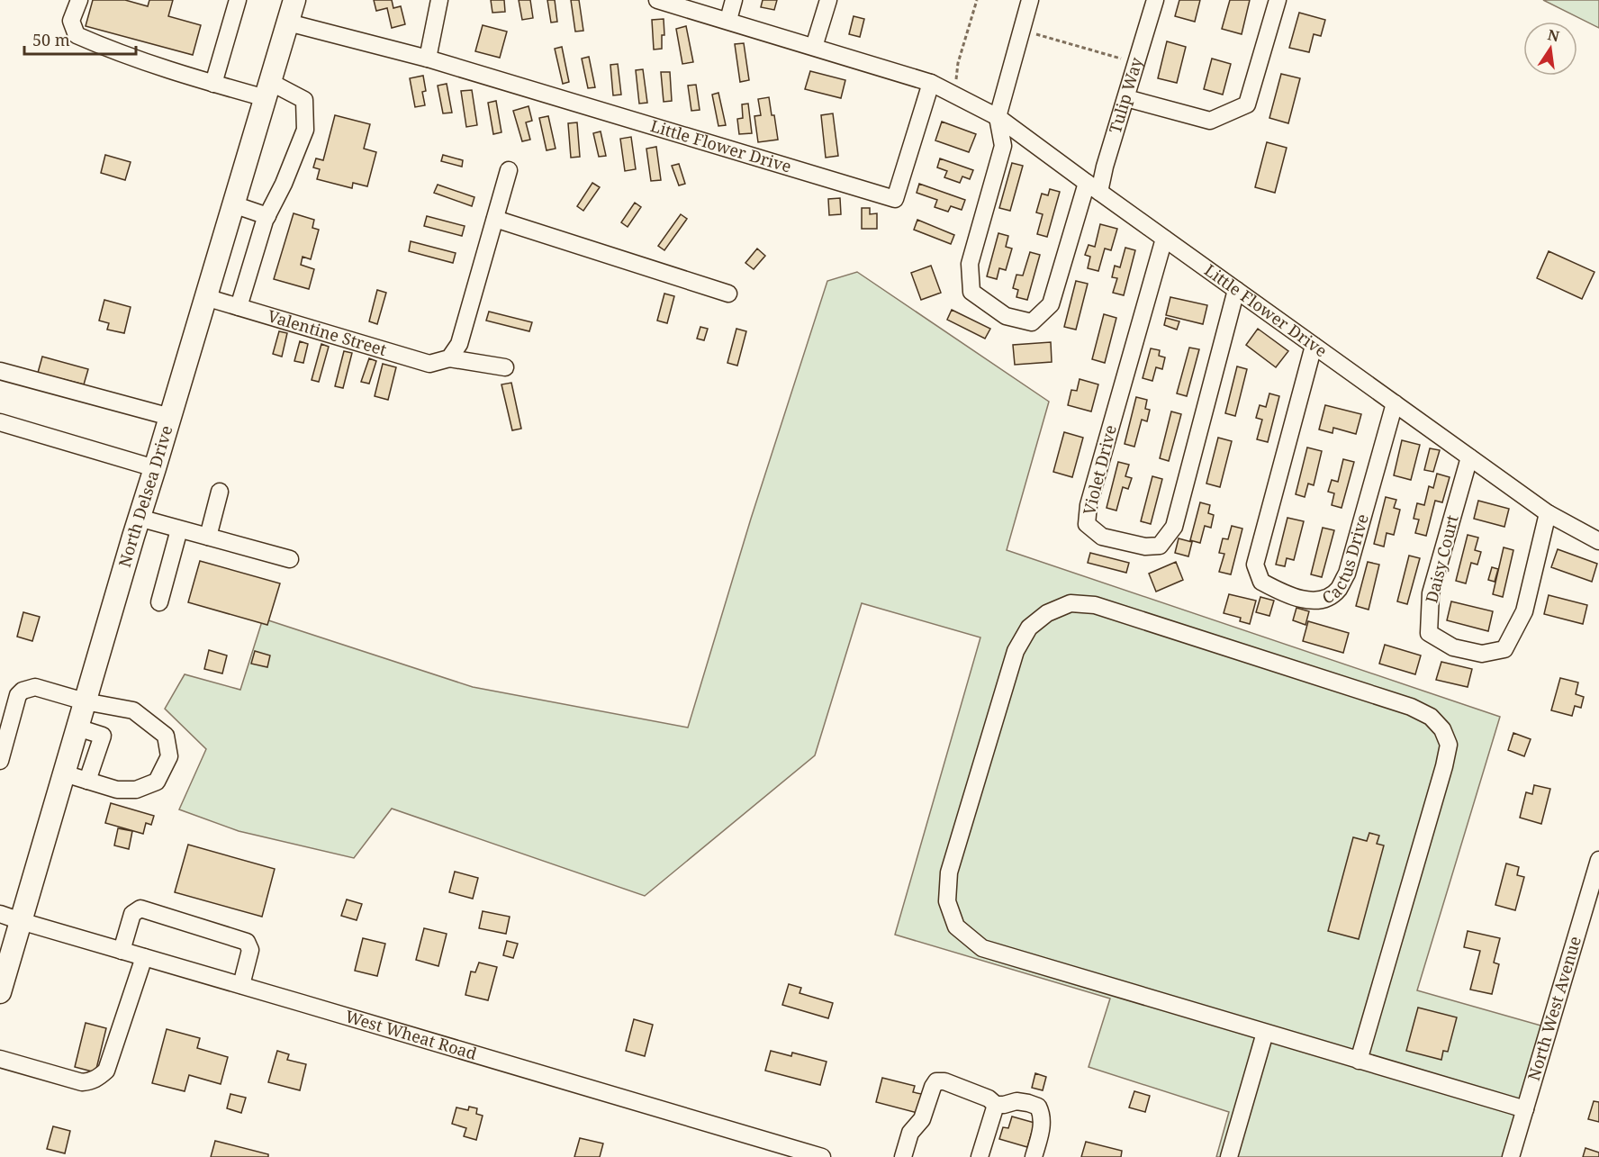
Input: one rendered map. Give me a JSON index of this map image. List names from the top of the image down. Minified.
{"streets":{"main road":["North Delsea Drive"],"street":["Tulip Way","Little Flower Drive","Valentine Street","Violet Drive","Cactus Drive","Daisy Court","North West Avenue","West Wheat Road"]},"crossings":[["Tulip Way","Little Flower Drive"],["Little Flower Drive","Violet Drive"],["Little Flower Drive","North Delsea Drive"],["Little Flower Drive","Cactus Drive"],["Little Flower Drive","Daisy Court"],["Valentine Street","North Delsea Drive"],["North Delsea Drive","West Wheat Road"]],"scale_bar":"50 m","north":"top"}
